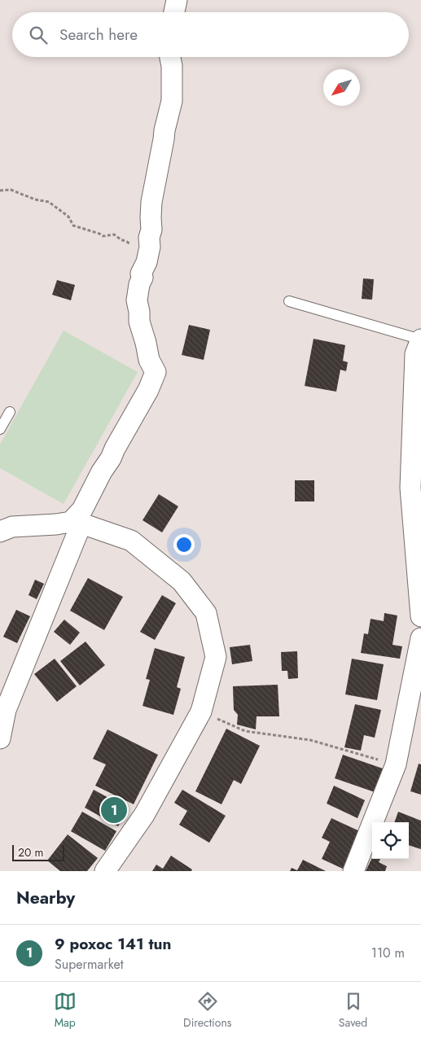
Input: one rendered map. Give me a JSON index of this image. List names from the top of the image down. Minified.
{"scale_bar":"20 m","north":"bottom left","page":{"search":"Search here","pins":"1","scale":"20 m","heading":"Nearby","list":[{"mark":"1","name":"9 poxoc 141 tun","note":"Supermarket","value":"110 m"}],"nav":["Map","Directions","Saved"]}}
